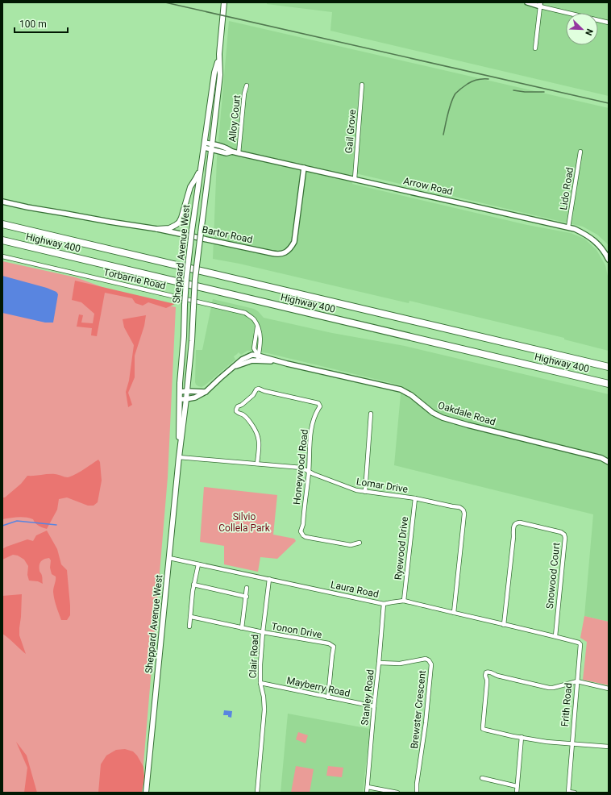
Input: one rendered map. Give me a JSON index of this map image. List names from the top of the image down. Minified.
{"streets":{"highway":["Highway 400"],"main road":["Sheppard Avenue West"],"street":["Alloy Court","Gail Grove","Arrow Road","Lido Road","Bartor Road","Torbarrie Road","Oakdale Road","Honeywood Road","Lomar Drive","Ryewood Drive","Snowood Court","Laura Road","Tonon Drive","Clair Road","Mayberry Road","Stanley Road","Frith Road","Brewster Crescent"]},"crossings":[["Alloy Court","Arrow Road"],["Gail Grove","Arrow Road"],["Arrow Road","Lido Road"],["Arrow Road","Bartor Road"],["Arrow Road","Sheppard Avenue West"],["Sheppard Avenue West","Oakdale Road"],["Sheppard Avenue West","Lomar Drive"],["Sheppard Avenue West","Laura Road"],["Torbarrie Road","Oakdale Road"],["Honeywood Road","Lomar Drive"],["Lomar Drive","Ryewood Drive"],["Lomar Drive","Laura Road"],["Ryewood Drive","Laura Road"],["Snowood Court","Laura Road"],["Snowood Court","Frith Road"],["Laura Road","Clair Road"],["Laura Road","Stanley Road"],["Laura Road","Frith Road"],["Tonon Drive","Clair Road"],["Tonon Drive","Mayberry Road"],["Clair Road","Mayberry Road"],["Mayberry Road","Stanley Road"],["Stanley Road","Brewster Crescent"]],"parks":["Silvio Collela Park"],"scale_bar":"100 m","north":"bottom right"}
